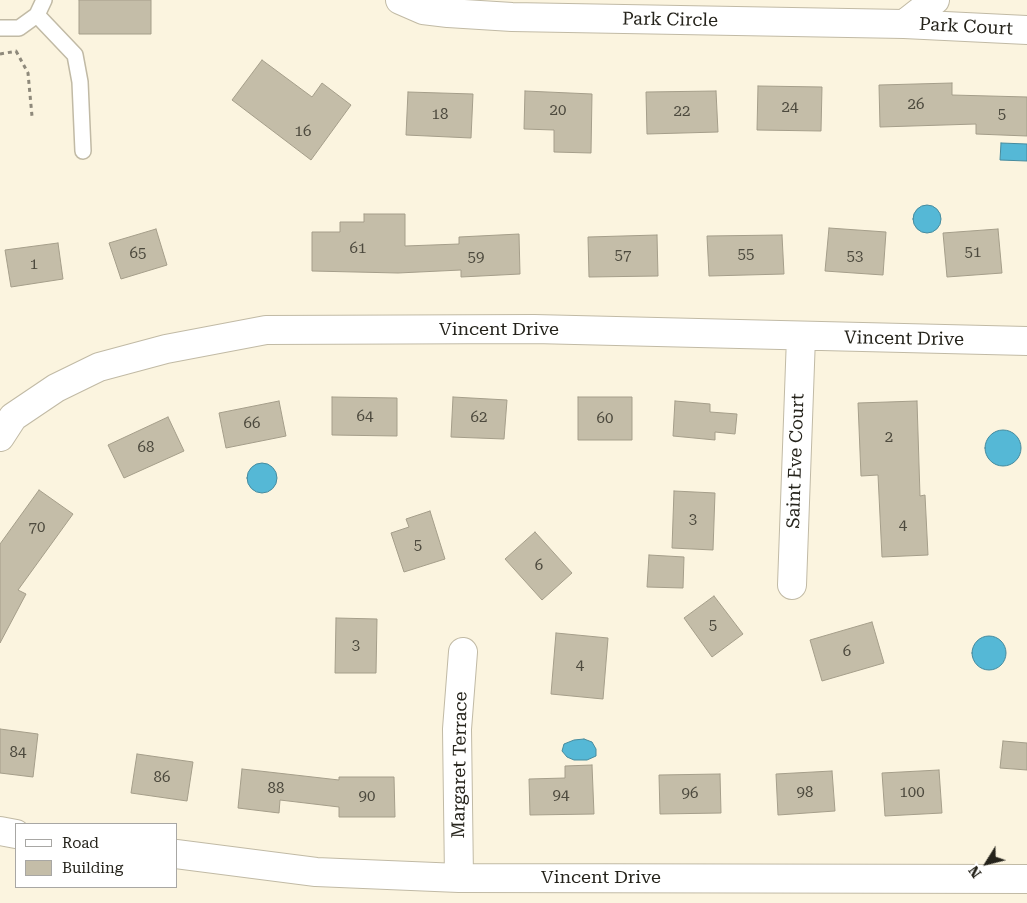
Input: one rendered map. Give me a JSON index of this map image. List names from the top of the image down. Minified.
{"streets":{"street":["Park Circle","Park Court","Vincent Drive","Saint Eve Court","Margaret Terrace"]},"crossings":[["Park Circle","Park Court"],["Vincent Drive","Saint Eve Court"],["Vincent Drive","Margaret Terrace"]],"house_numbers":["26","24","20","22","18","5","16","61","51","65","55","57","53","59","1","64","62","60","66","2","68","3","4","70","5","6","5","3","6","4","84","86","88","98","100","96","94","90"],"legend":["Road","Building"],"north":"bottom left"}
